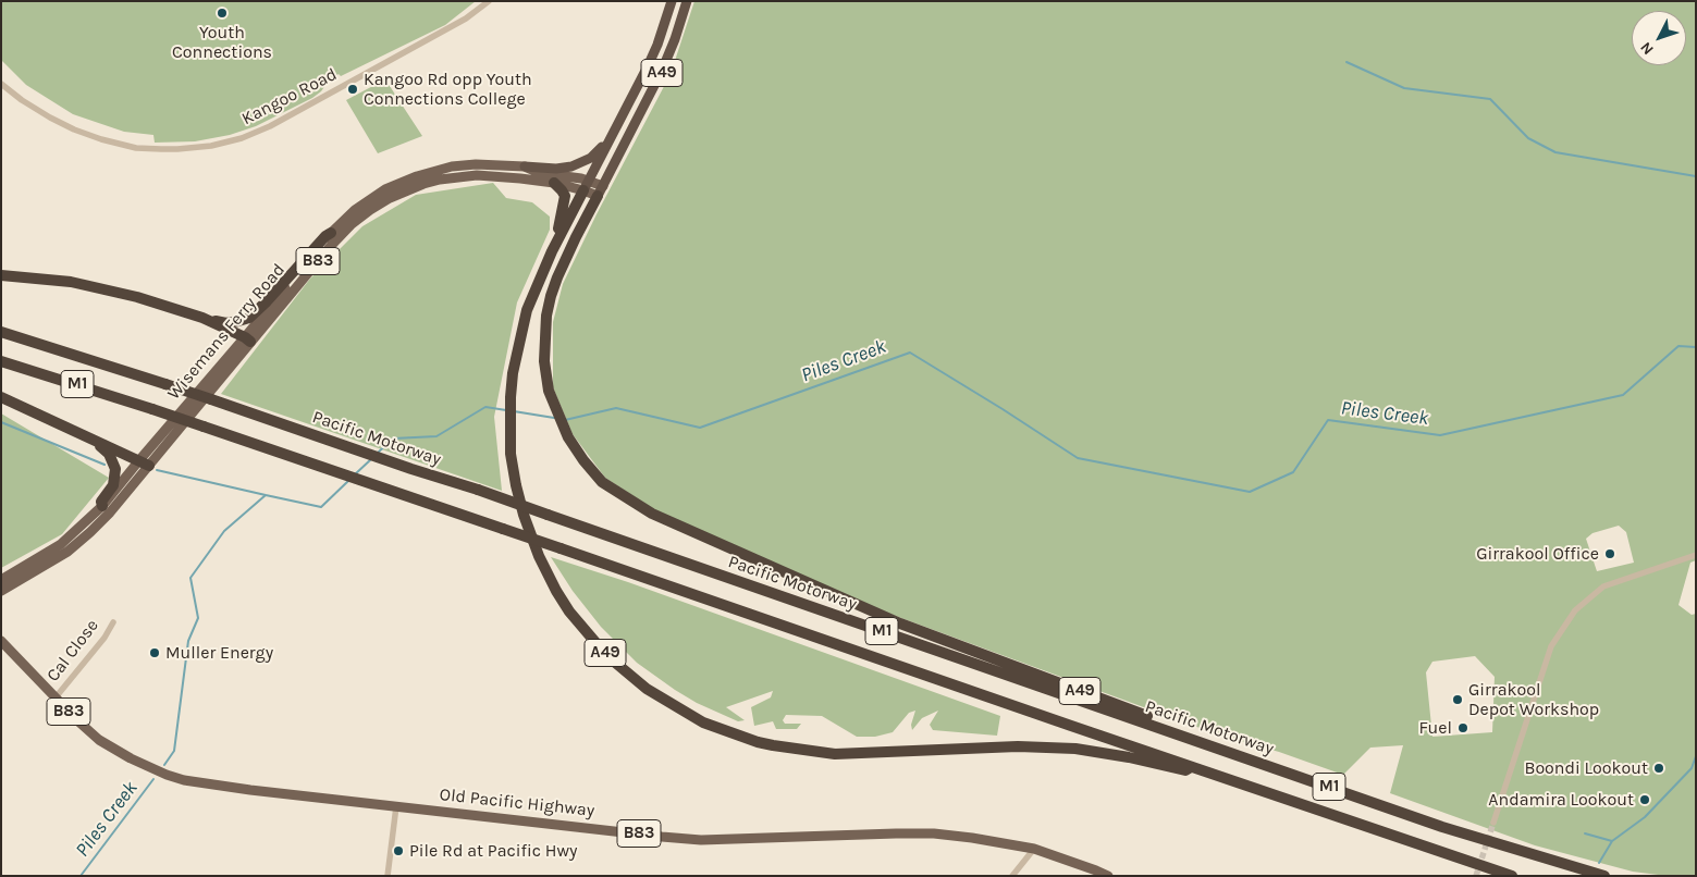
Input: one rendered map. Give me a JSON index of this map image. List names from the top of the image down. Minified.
{"streets":{"highway":["A49","M1","Pacific Motorway"],"main road":["B83","Wisemans Ferry Road","Old Pacific Highway"],"street":["Kangoo Road","Cal Close"]},"crossings":[["A49","Wisemans Ferry Road"],["A49","M1"],["A49","Pacific Motorway"],["Cal Close","Old Pacific Highway"]],"water":["Piles Creek"],"places":["Youth Connections","Kangoo Rd opp Youth Connections College","Girrakool Office","Muller Energy","Girrakool Depot Workshop","Fuel","Boondi Lookout","Andamira Lookout","Pile Rd at Pacific Hwy"],"north":"bottom left"}
